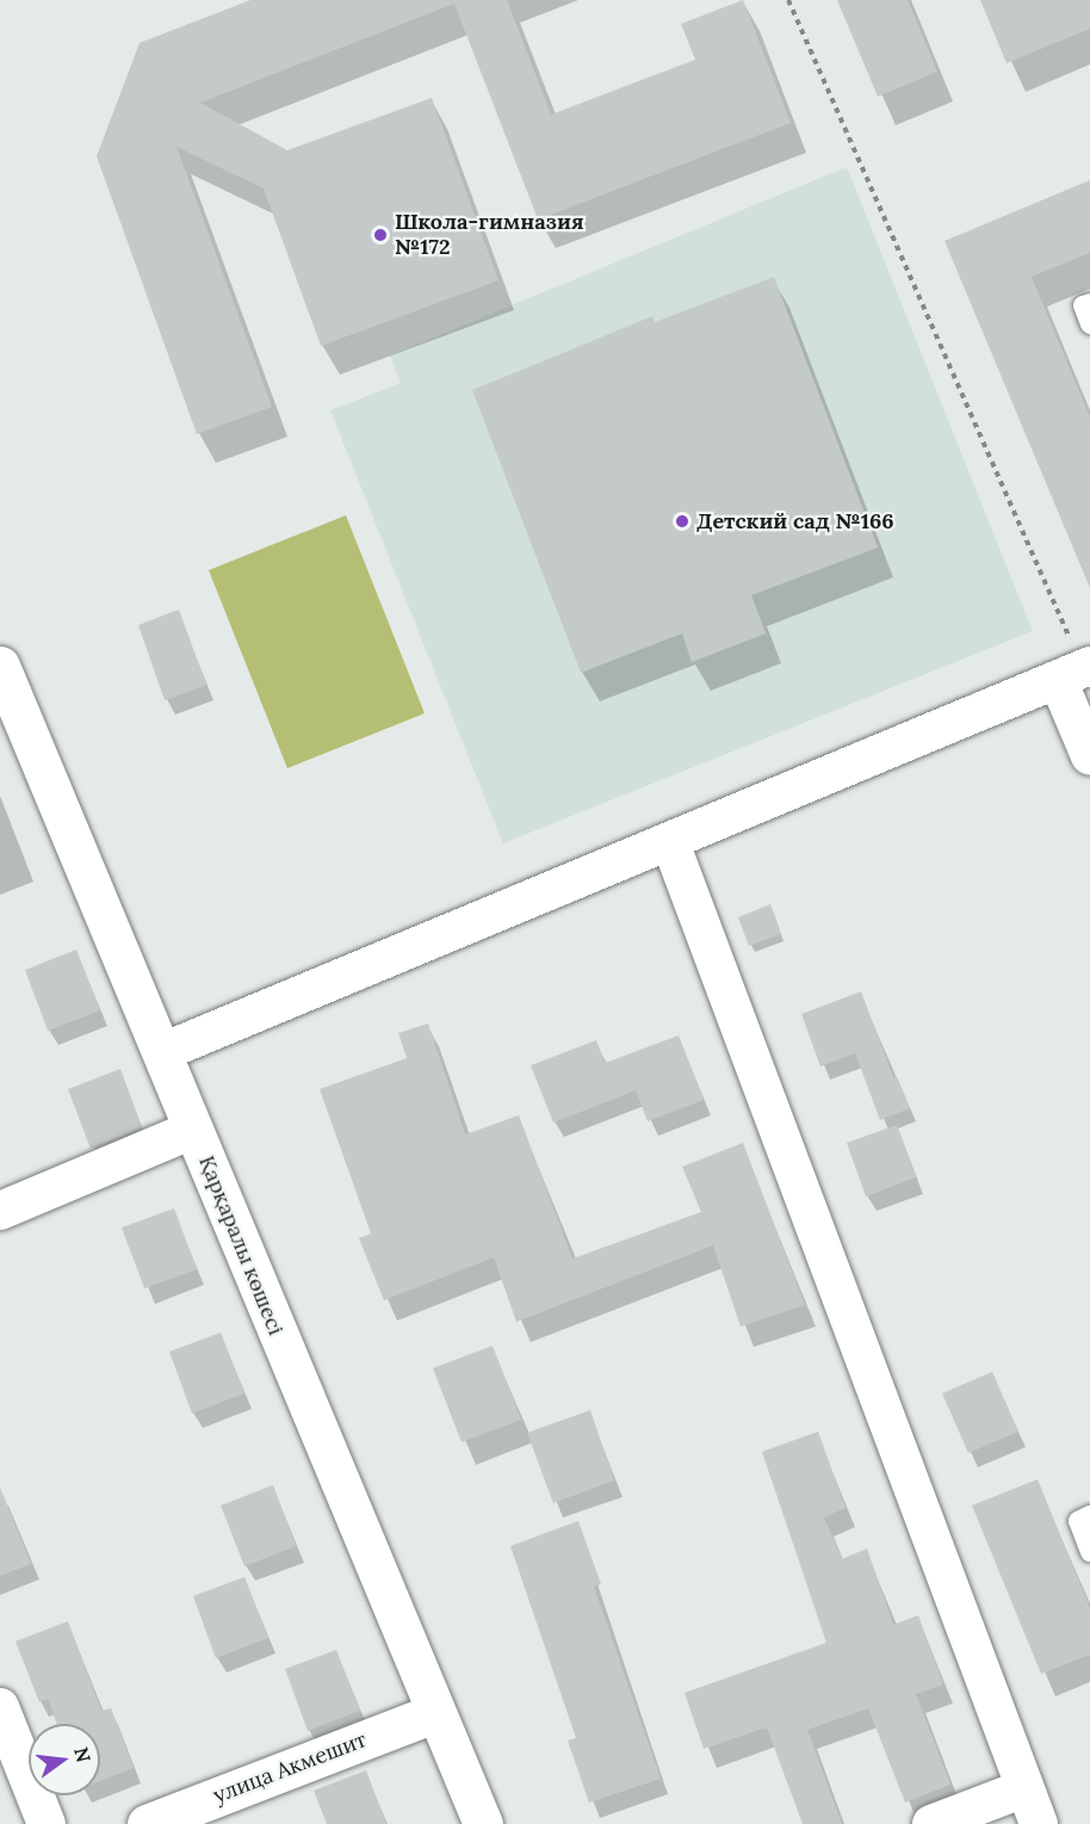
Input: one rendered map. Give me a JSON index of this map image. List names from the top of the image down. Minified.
{"streets":{"street":["Қарқаралы көшесі","улица Акмешит"]},"crossings":[["Қарқаралы көшесі","улица Акмешит"]],"places":["Школа-гимназия №172","Детский сад №166"],"north":"right"}
